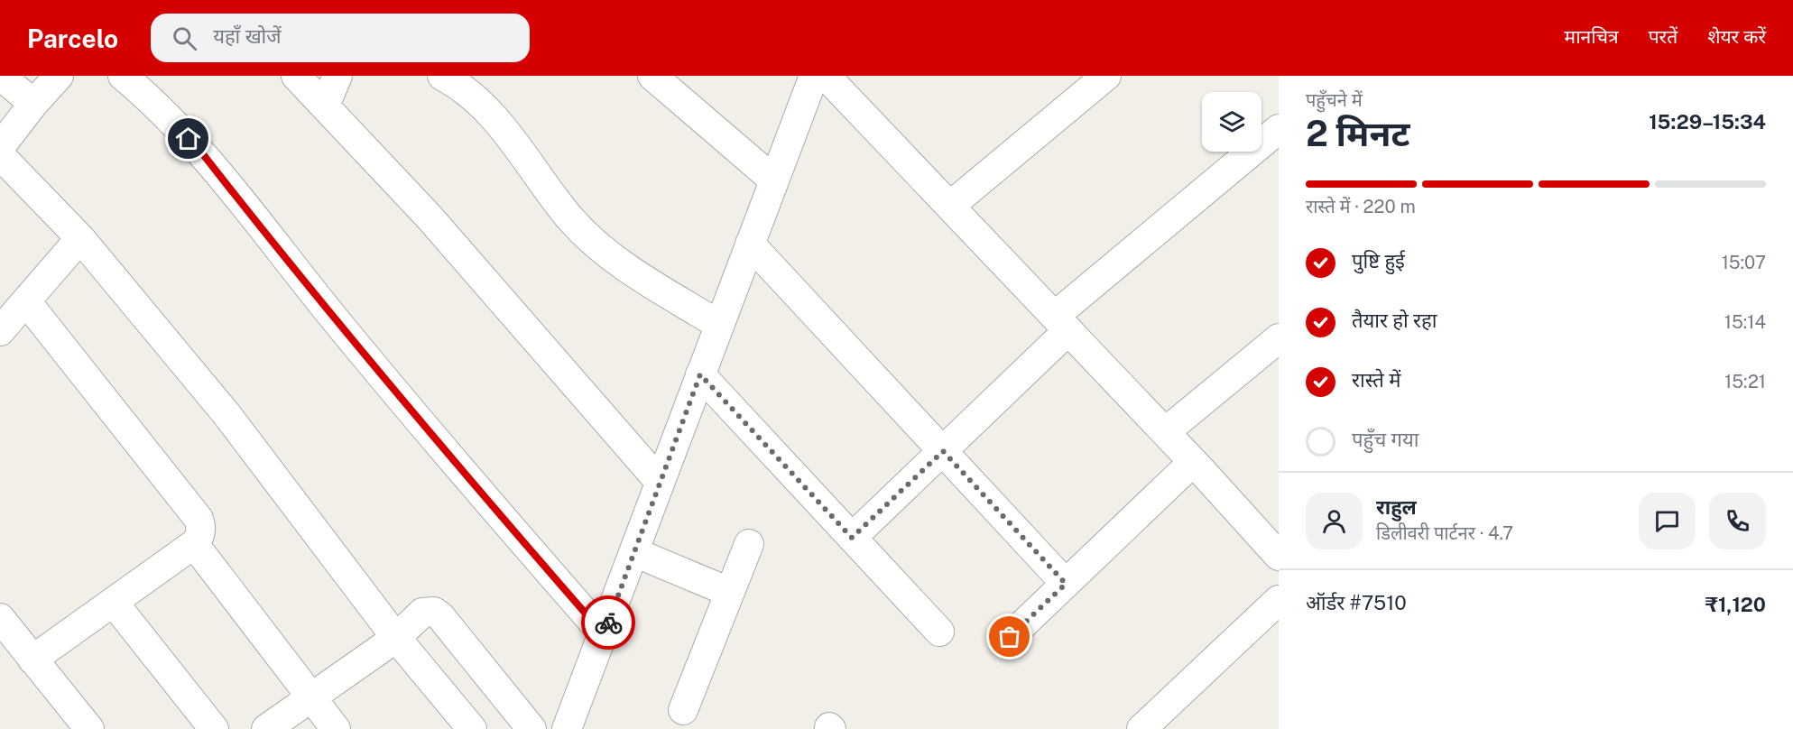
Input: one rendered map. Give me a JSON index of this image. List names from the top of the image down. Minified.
{"page":{"header":"Parcelo","search":"यहाँ खोजें","nav":["मानचित्र","परतें","शेयर करें"],"heading":["2 मिनट","पहुँचने में","15:29–15:34"],"panel":["राहुल","डिलीवरी पार्टनर · 4.7","ऑर्डर #7510","₹1,120"],"bar":"रास्ते में · 220 m","list":[["पुष्टि हुई","15:07"],["तैयार हो रहा","15:14"],["रास्ते में","15:21"],"पहुँच गया"]}}
